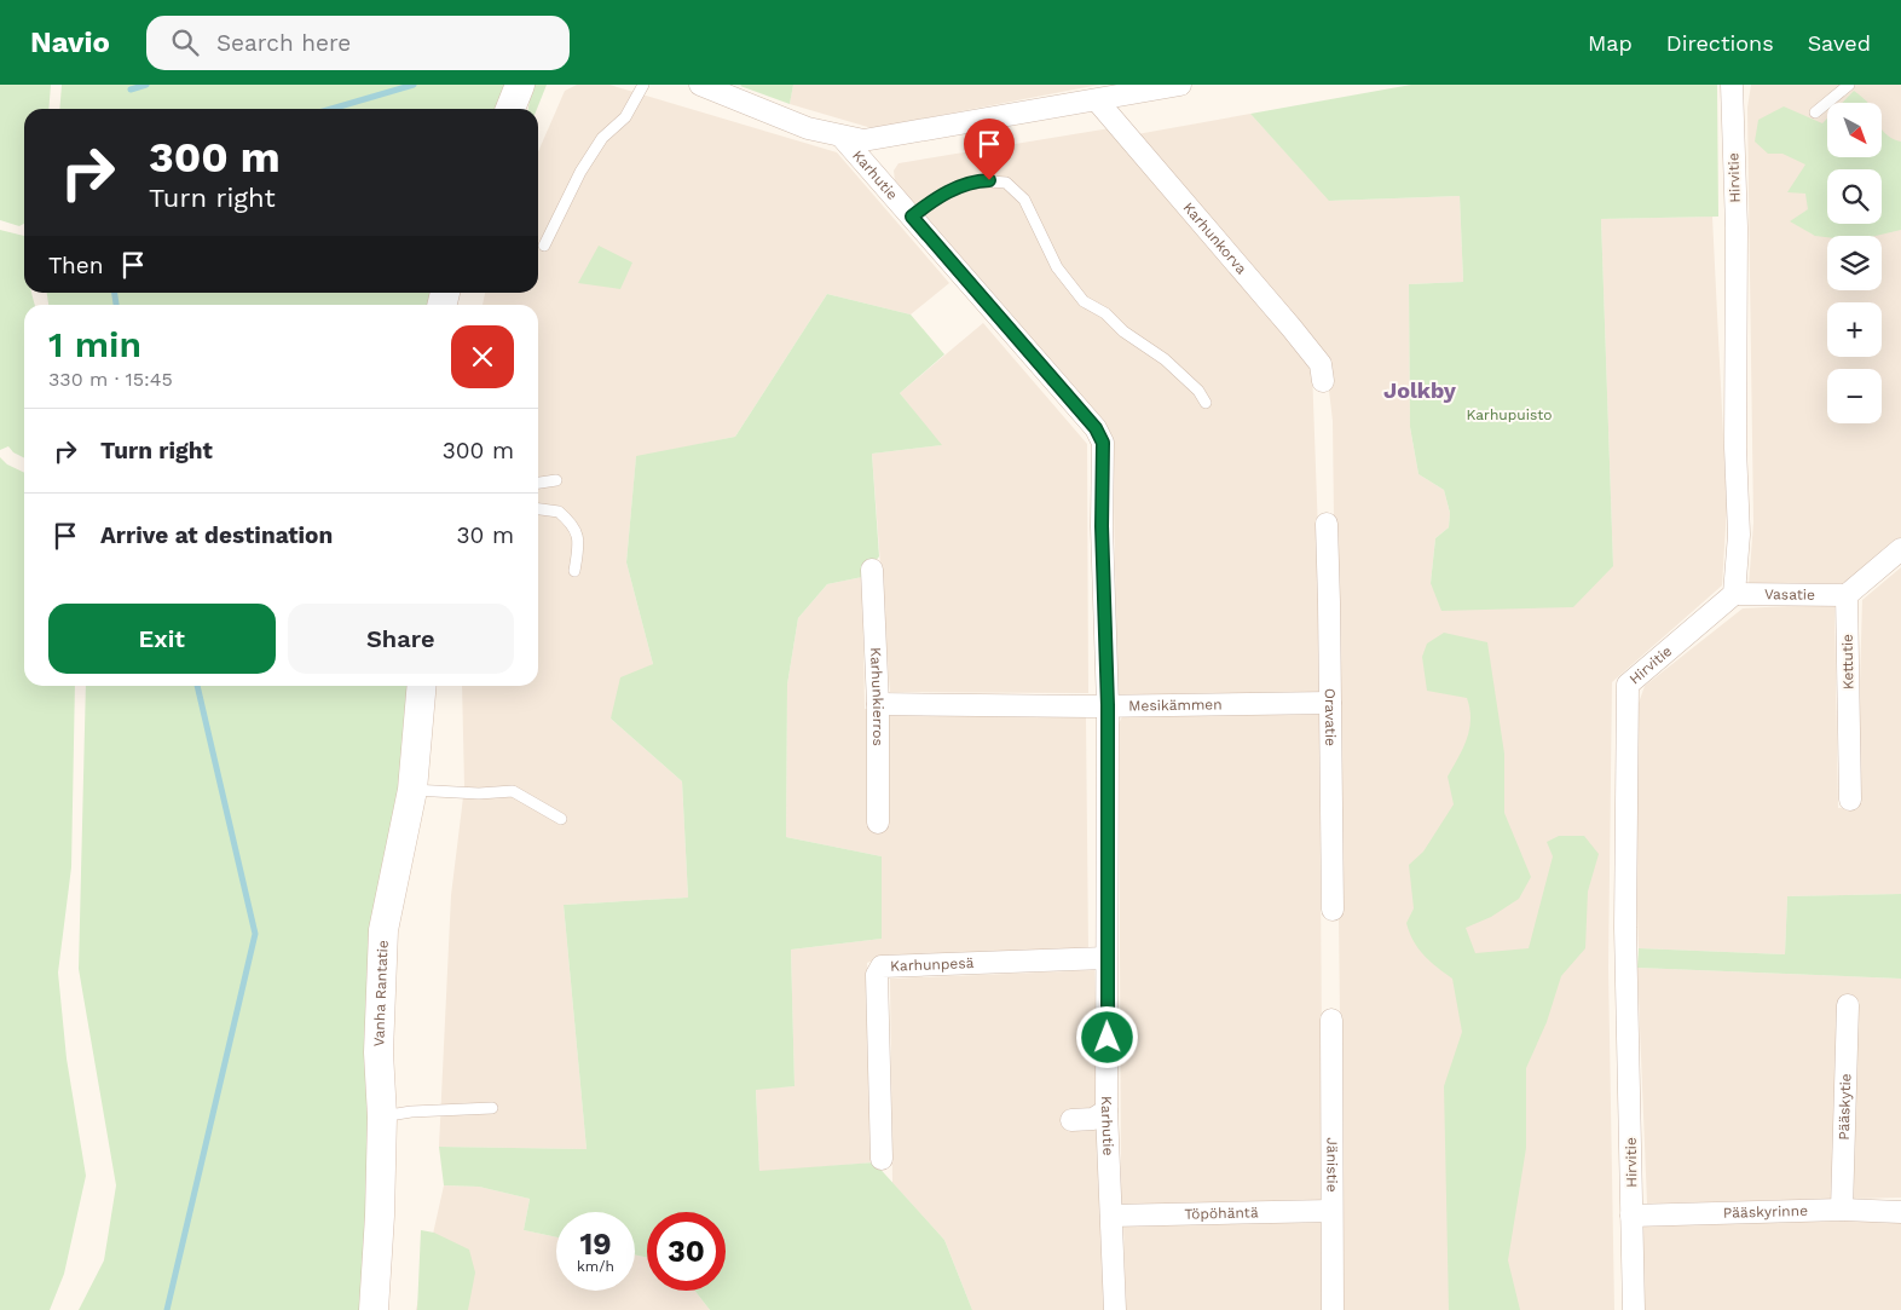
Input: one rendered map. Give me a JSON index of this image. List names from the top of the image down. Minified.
{"streets":{"main road":["Vanha Rantatie"],"street":["Karhutie","Hirvitie","Karhunkorva","Vasatie","Kettutie","Karhunkierros","Mesikämmen","Oravatie","Karhunpesä","Pääskytie","Jänistie","Pääskyrinne","Töpöhäntä"]},"crossings":[["Karhutie","Mesikämmen"],["Karhutie","Karhunpesä"],["Karhutie","Töpöhäntä"],["Hirvitie","Vasatie"],["Hirvitie","Pääskyrinne"],["Vasatie","Kettutie"],["Karhunkierros","Mesikämmen"],["Mesikämmen","Oravatie"],["Pääskytie","Pääskyrinne"],["Jänistie","Töpöhäntä"]],"districts":["Jolkby"],"parks":["Karhupuisto"],"north":"bottom right","page":{"header":"Navio","search":"Search here","nav":["Map","Directions","Saved"],"map_buttons":["+","−"],"turn":["300 m","Turn right"],"then":"Then","heading":["1 min","330 m · 15:45"],"list":[{"name":"Turn right","value":"300 m"},{"name":"Arrive at destination","value":"30 m"}],"buttons":["Exit","Share"],"speed":"19 km/h","limit":"30"}}
